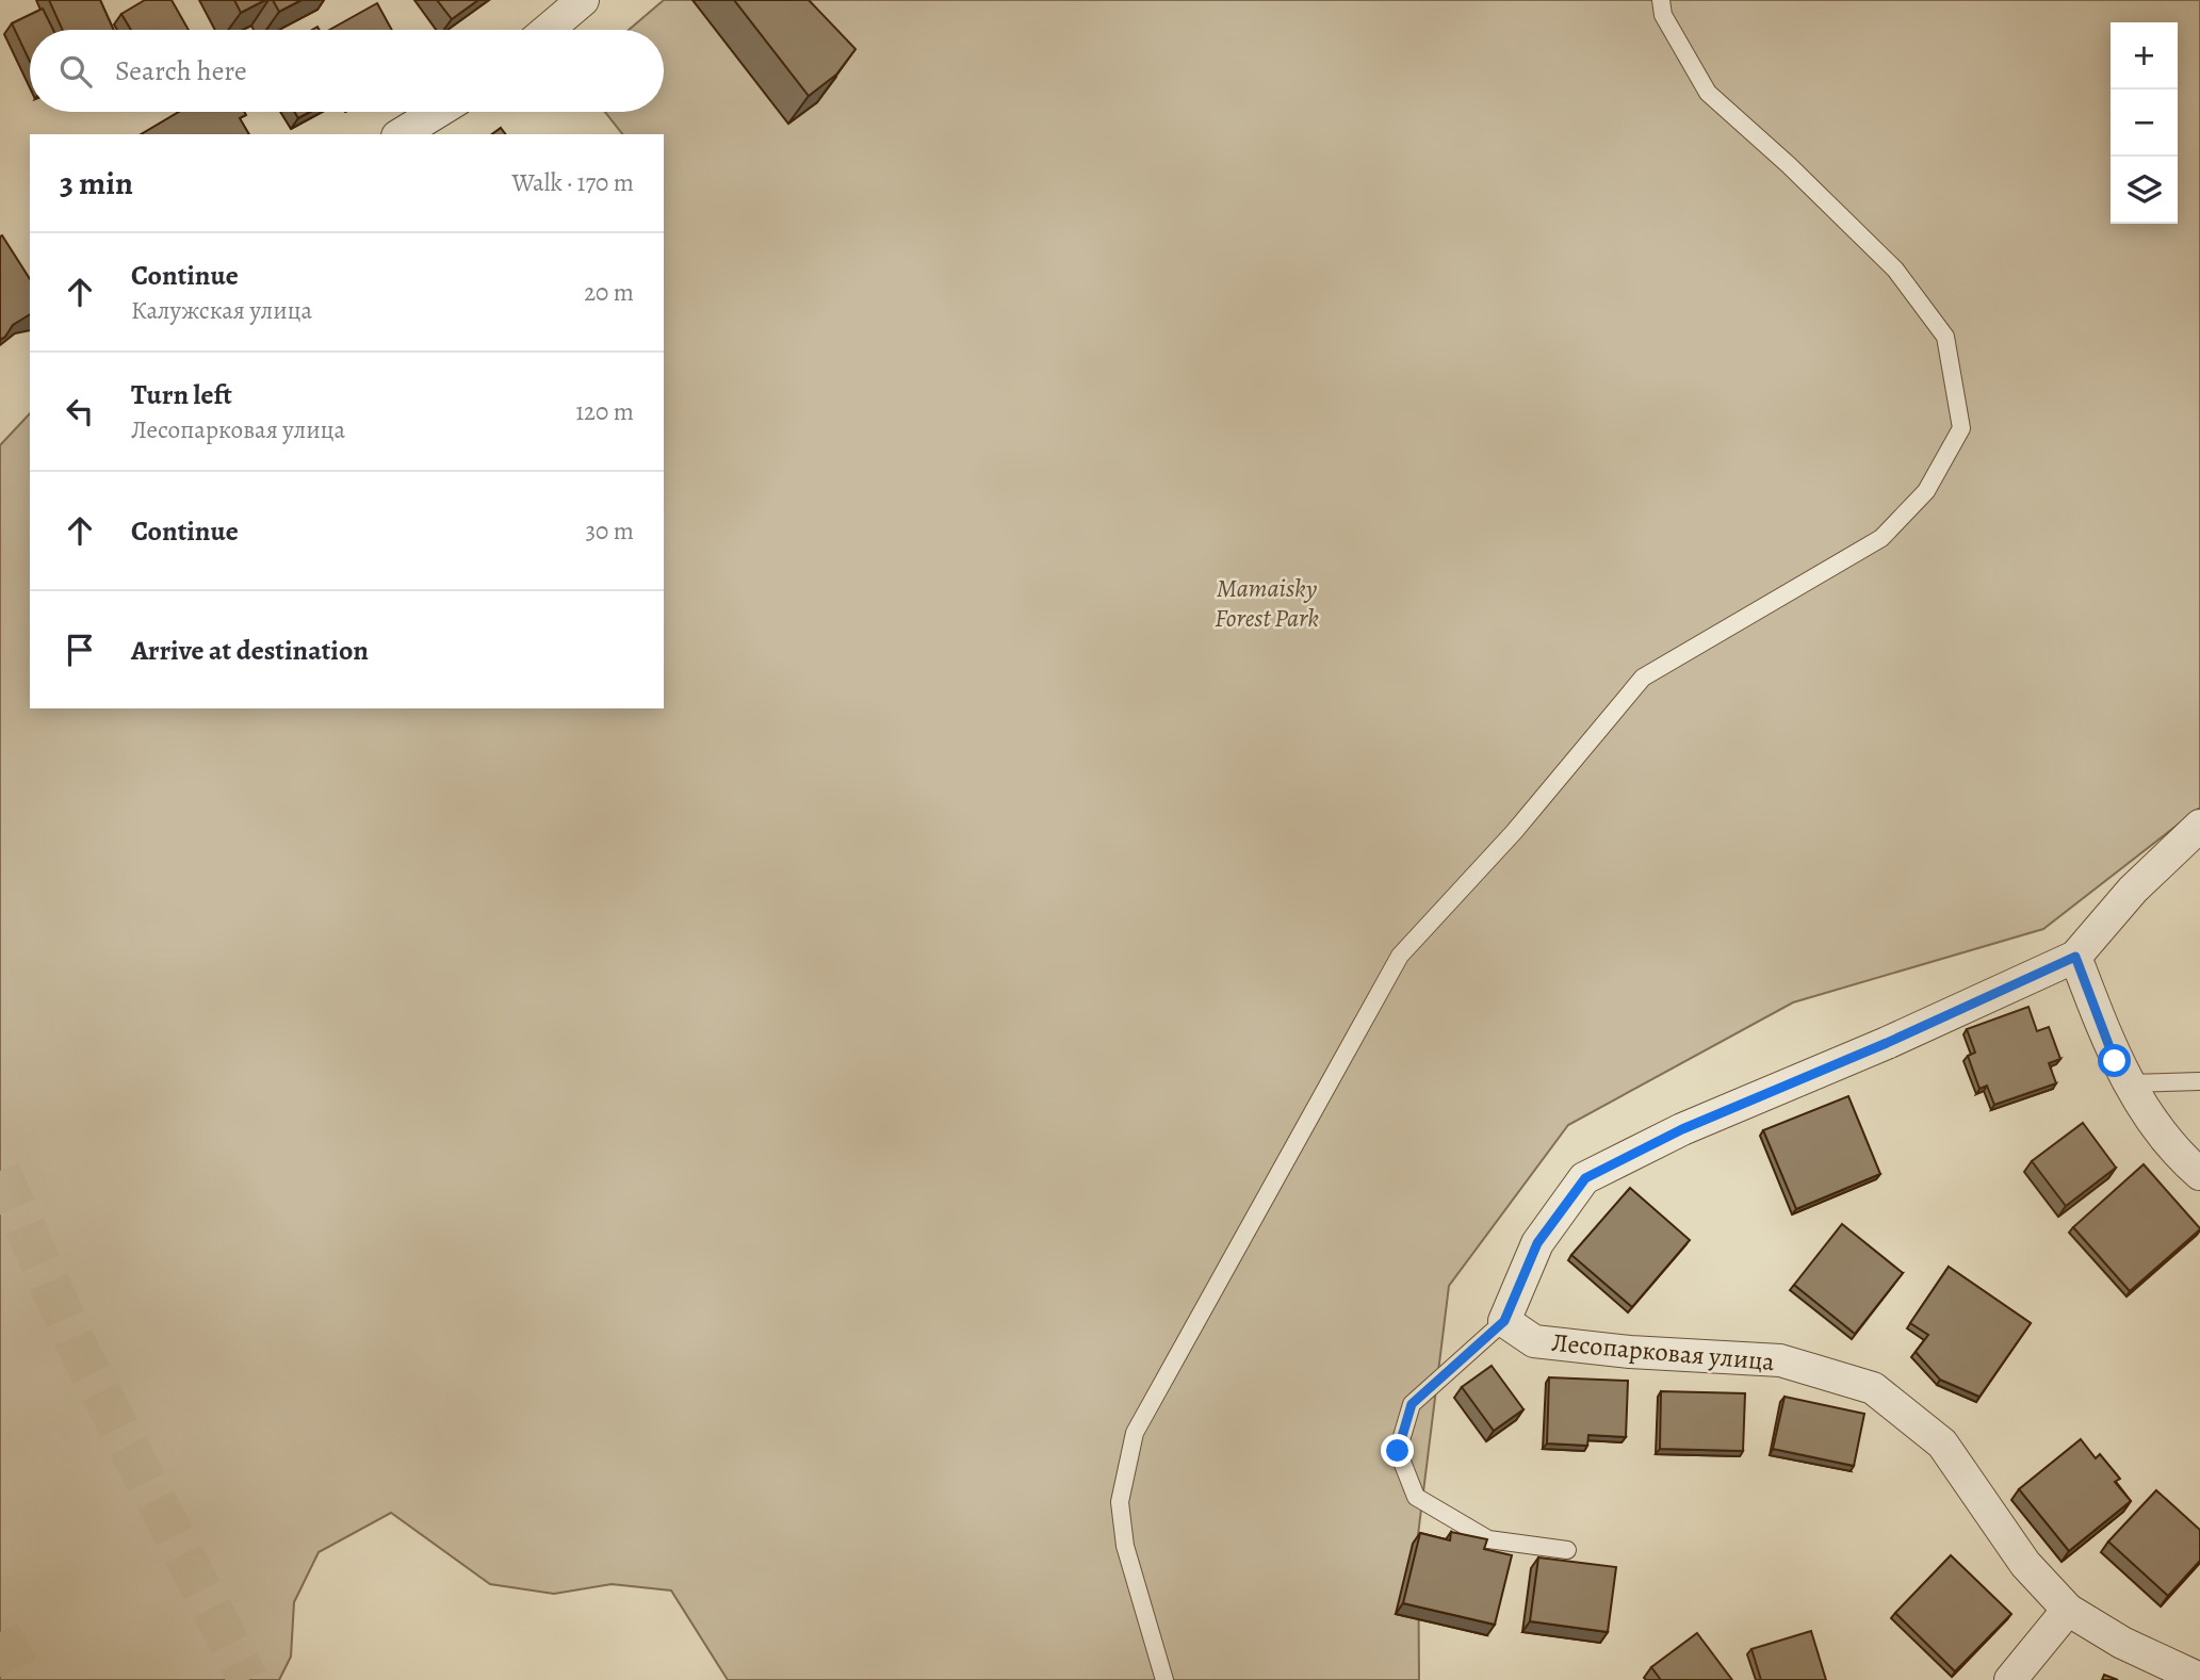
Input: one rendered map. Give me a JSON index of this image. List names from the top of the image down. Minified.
{"streets":{"street":["Лесопарковая улица"]},"parks":["Mamaisky Forest Park"],"page":{"map_buttons":["+","−"],"search":"Search here","heading":["3 min","Walk · 170 m"],"list":[["Continue","Калужская улица","20 m"],["Turn left","Лесопарковая улица","120 m"],["Continue","30 m"],"Arrive at destination"]}}
